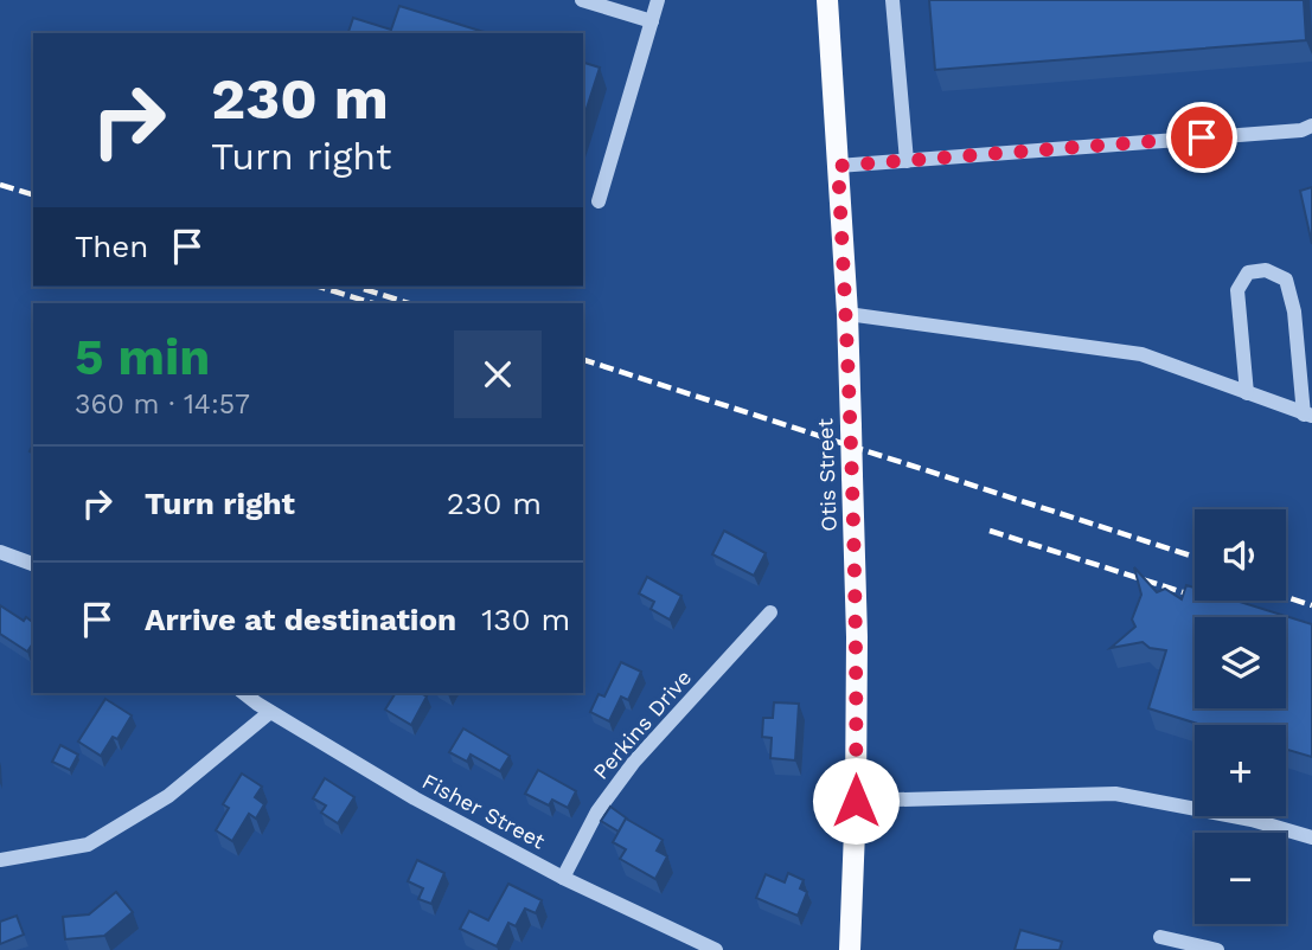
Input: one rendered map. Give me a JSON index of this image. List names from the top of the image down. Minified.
{"streets":{"main road":["Otis Street"],"street":["Perkins Drive","Fisher Street"]},"crossings":[["Perkins Drive","Fisher Street"]],"page":{"turn":["230 m","Turn right"],"then":"Then","heading":["5 min","360 m · 14:57"],"list":[{"name":"Turn right","value":"230 m"},{"name":"Arrive at destination","value":"130 m"}],"map_buttons":["+","−"]}}
